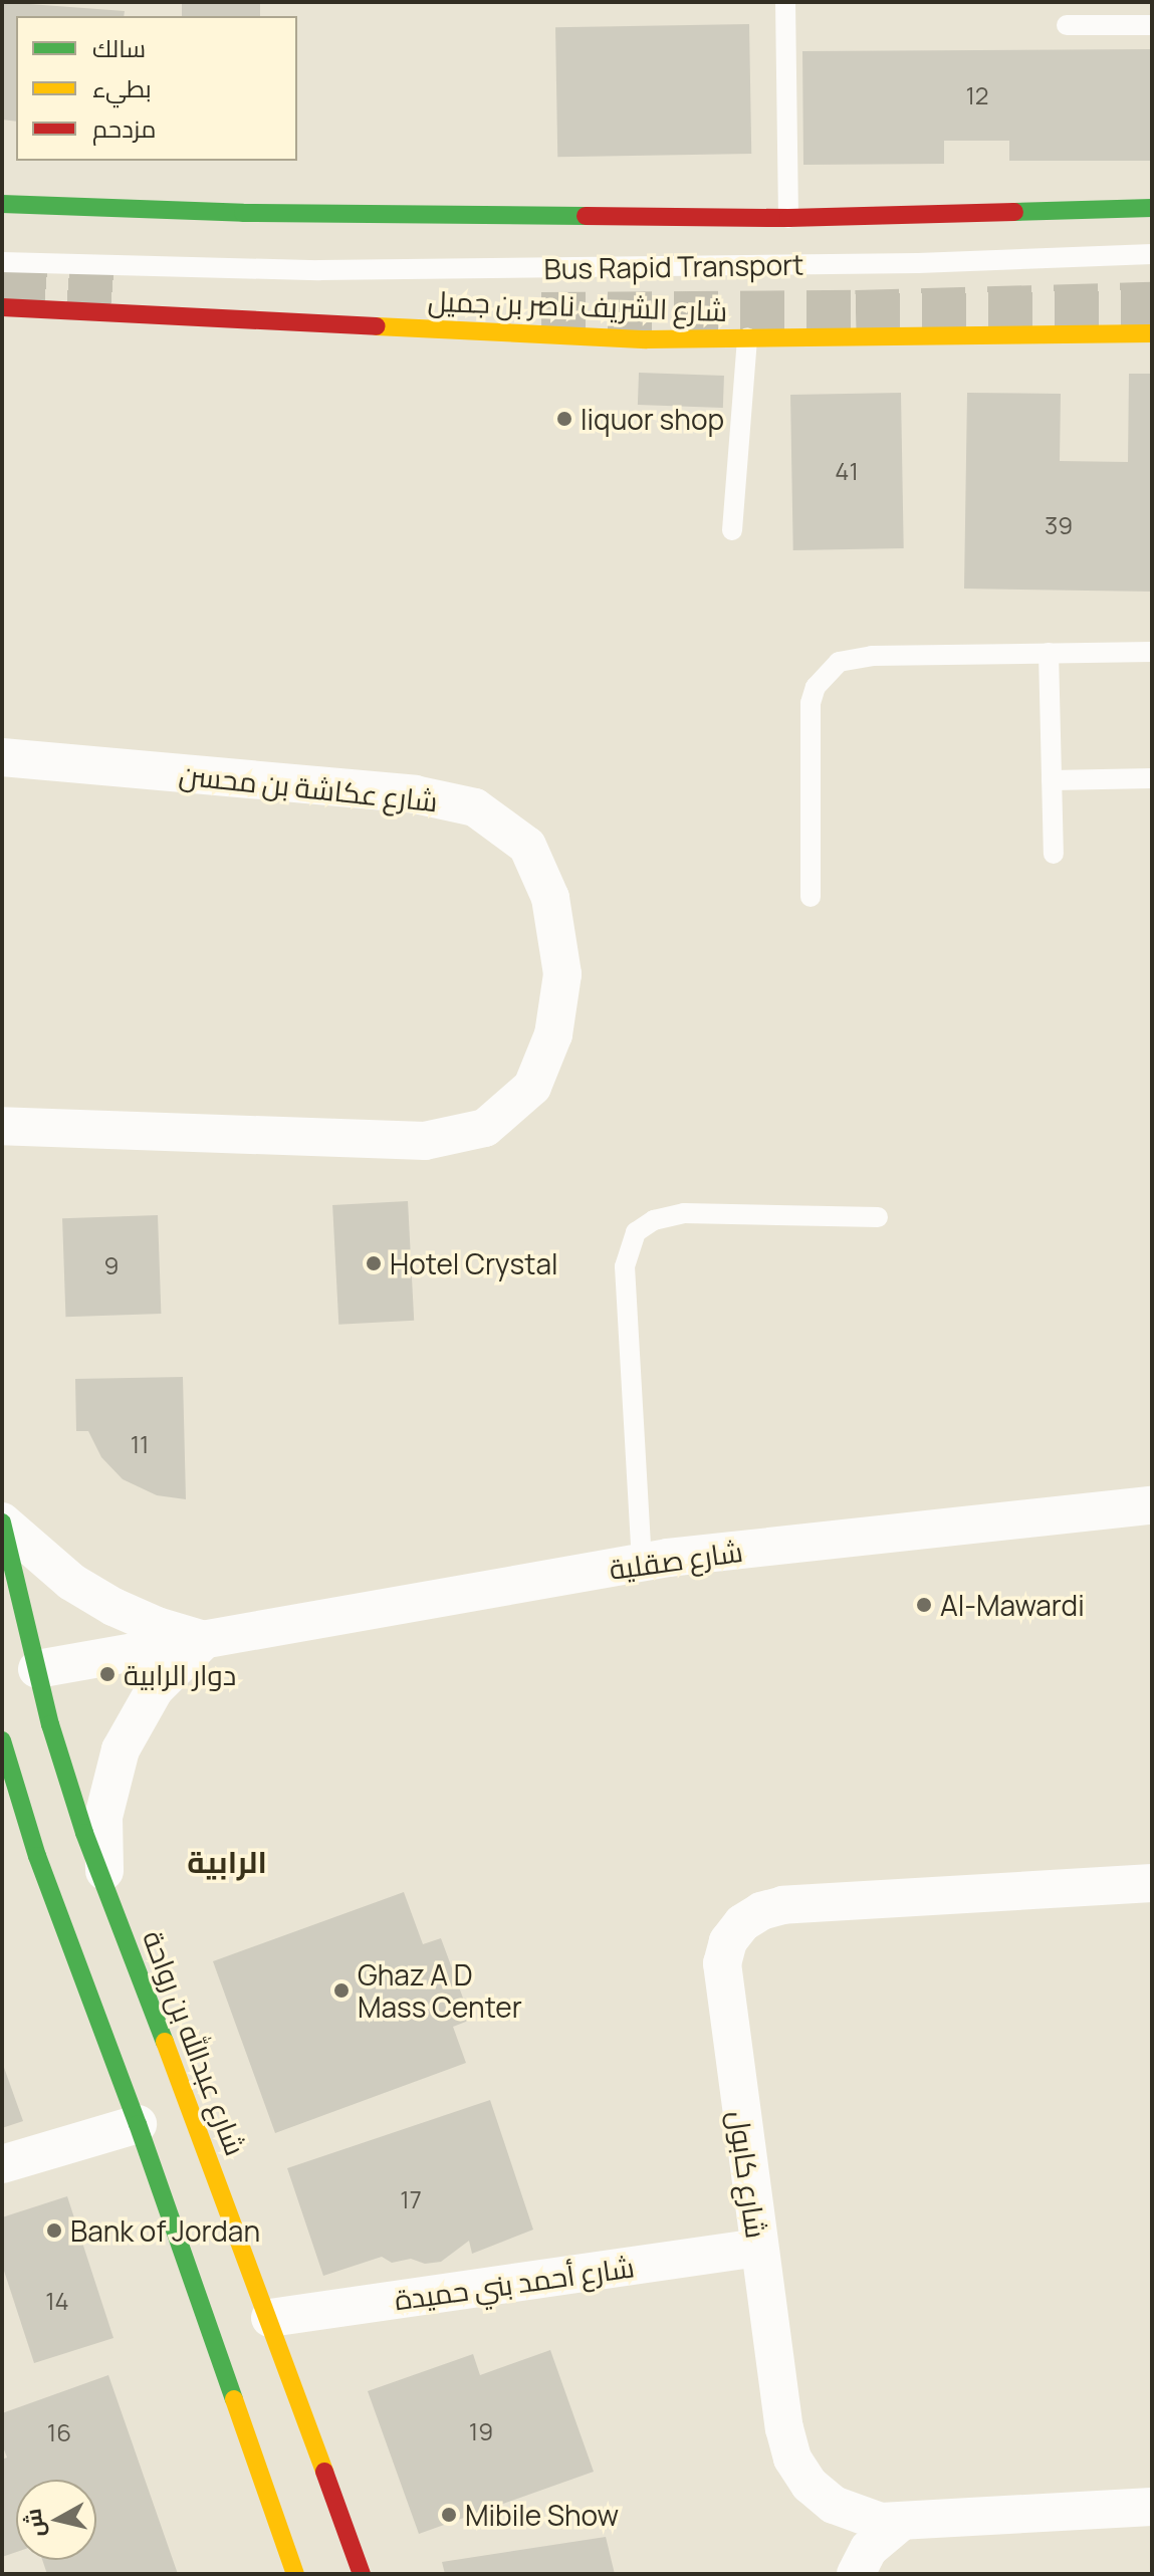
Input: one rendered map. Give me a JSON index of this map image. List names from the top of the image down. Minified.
{"streets":{"main road":["شارع الشريف ناصر بن جميل","شارع عبدالله بن رواحة"],"street":["شارع عكاشة بن محسن","شارع صقلية","شارع كابول","شارع أحمد بني حميدة"],"lane":["Bus Rapid Transport"]},"crossings":[["شارع صقلية","شارع عبدالله بن رواحة"],["شارع عبدالله بن رواحة","شارع أحمد بني حميدة"],["شارع كابول","شارع أحمد بني حميدة"]],"districts":["الرابية"],"places":["liquor shop","Hotel Crystal","Al-Mawardi","دوار الرابية","Ghaz A D Mass Center","Bank of Jordan","Mibile Show"],"house_numbers":["12","41","39","9","11","17","14","19","16"],"legend":["سالك","بطيء","مزدحم"],"north":"left"}
